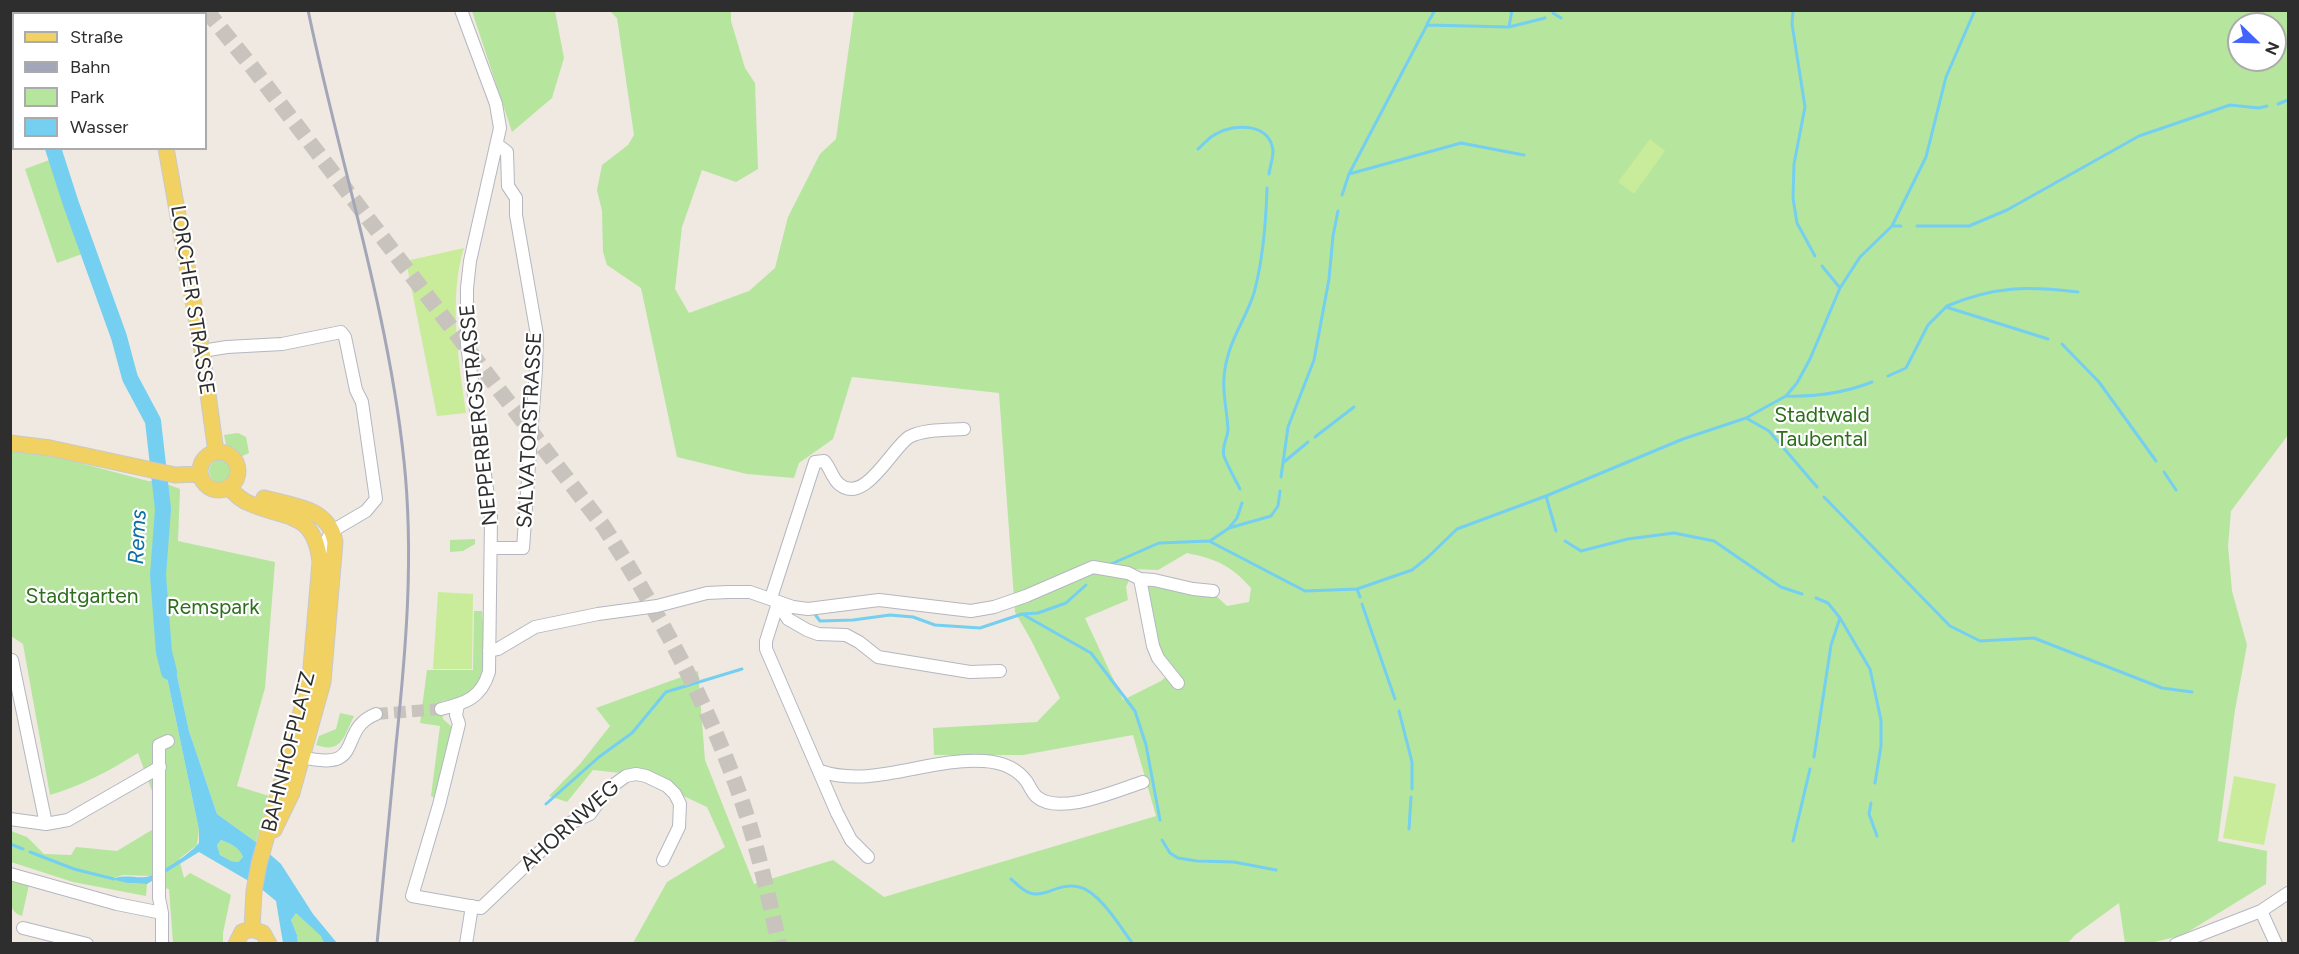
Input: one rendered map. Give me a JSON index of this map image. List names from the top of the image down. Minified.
{"streets":{"main road":["LORCHER STRASSE","BAHNHOFPLATZ"],"street":["NEPPERBERGSTRASSE","SALVATORSTRASSE","AHORNWEG"]},"crossings":[["LORCHER STRASSE","BAHNHOFPLATZ"],["NEPPERBERGSTRASSE","SALVATORSTRASSE"]],"water":["Rems"],"parks":["Stadtwald Taubental","Stadtgarten","Remspark"],"legend":["Straße","Bahn","Park","Wasser"],"north":"bottom right"}
